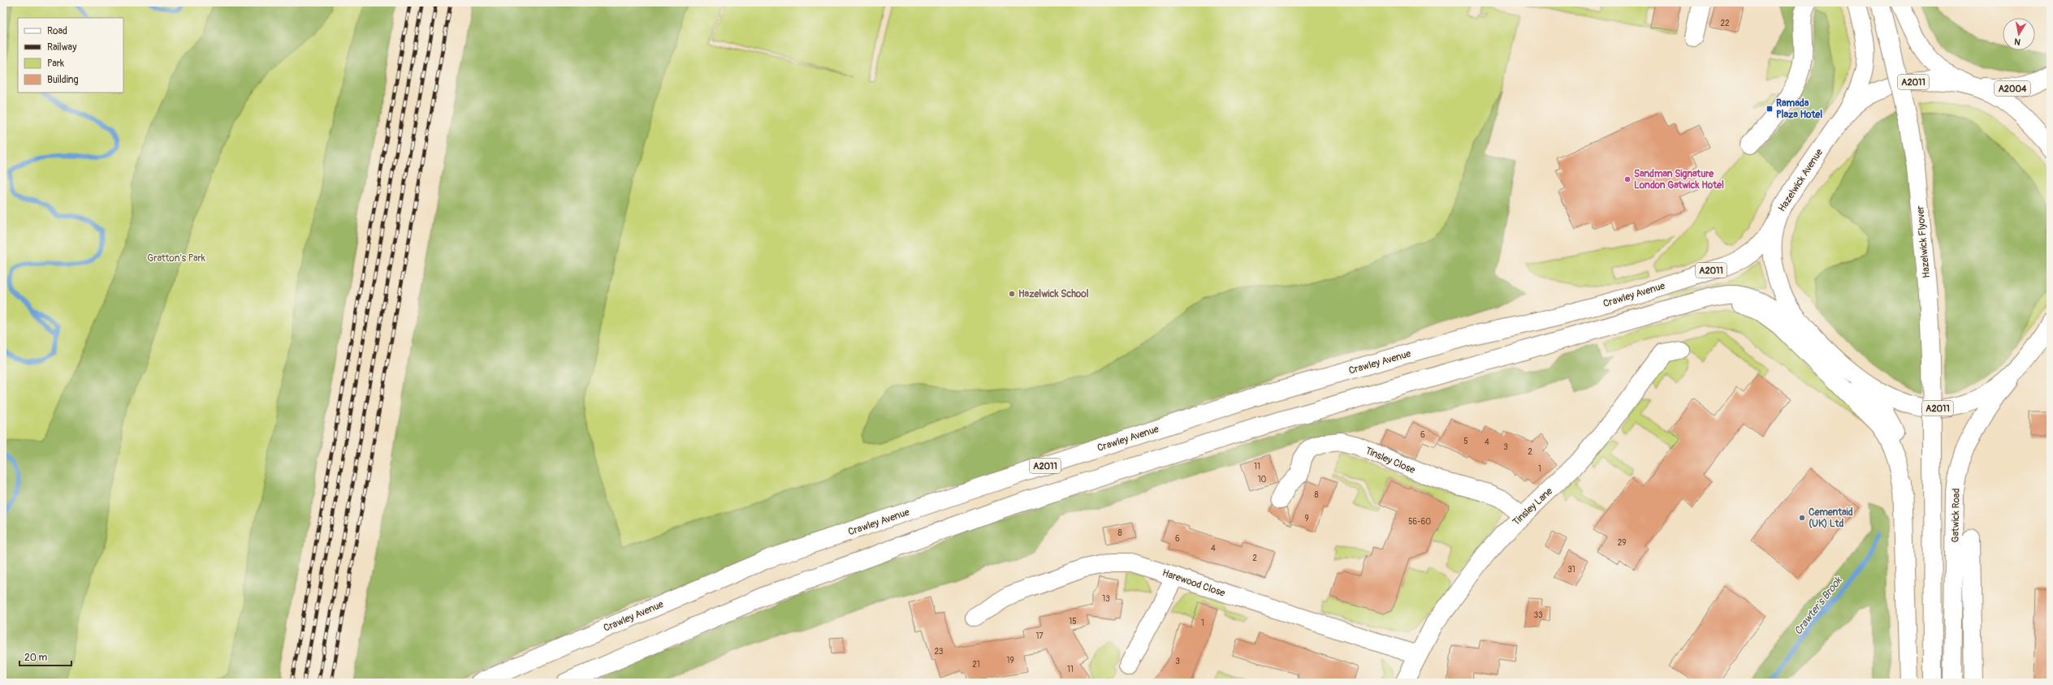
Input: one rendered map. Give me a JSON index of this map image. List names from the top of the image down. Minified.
{"streets":{"main road":["A2011","A2004","Hazelwick Avenue","Hazelwick Flyover","Crawley Avenue","Tinsley Close","Tinsley Lane","Gatwick Road","Harewood Close"]},"crossings":[["A2011","Hazelwick Avenue"],["A2011","Gatwick Road"],["A2004","Hazelwick Avenue"],["Hazelwick Avenue","Crawley Avenue"],["Tinsley Close","Tinsley Lane"],["Tinsley Lane","Harewood Close"]],"water":["Crawter's Brook"],"parks":["Gratton's Park"],"places":{"transit":["Ramada Plaza Hotel"],"other":["Sandman Signature London Gatwick Hotel","Hazelwick School","Cementaid (UK) Ltd"]},"house_numbers":["22","6","5","4","3","2","11","1","10","8","9","56-60","8","6","29","4","2","31","13","33","15","1","17","23","19","3","21","11"],"legend":["Road","Railway","Park","Building"],"scale_bar":"20 m","north":"bottom"}
